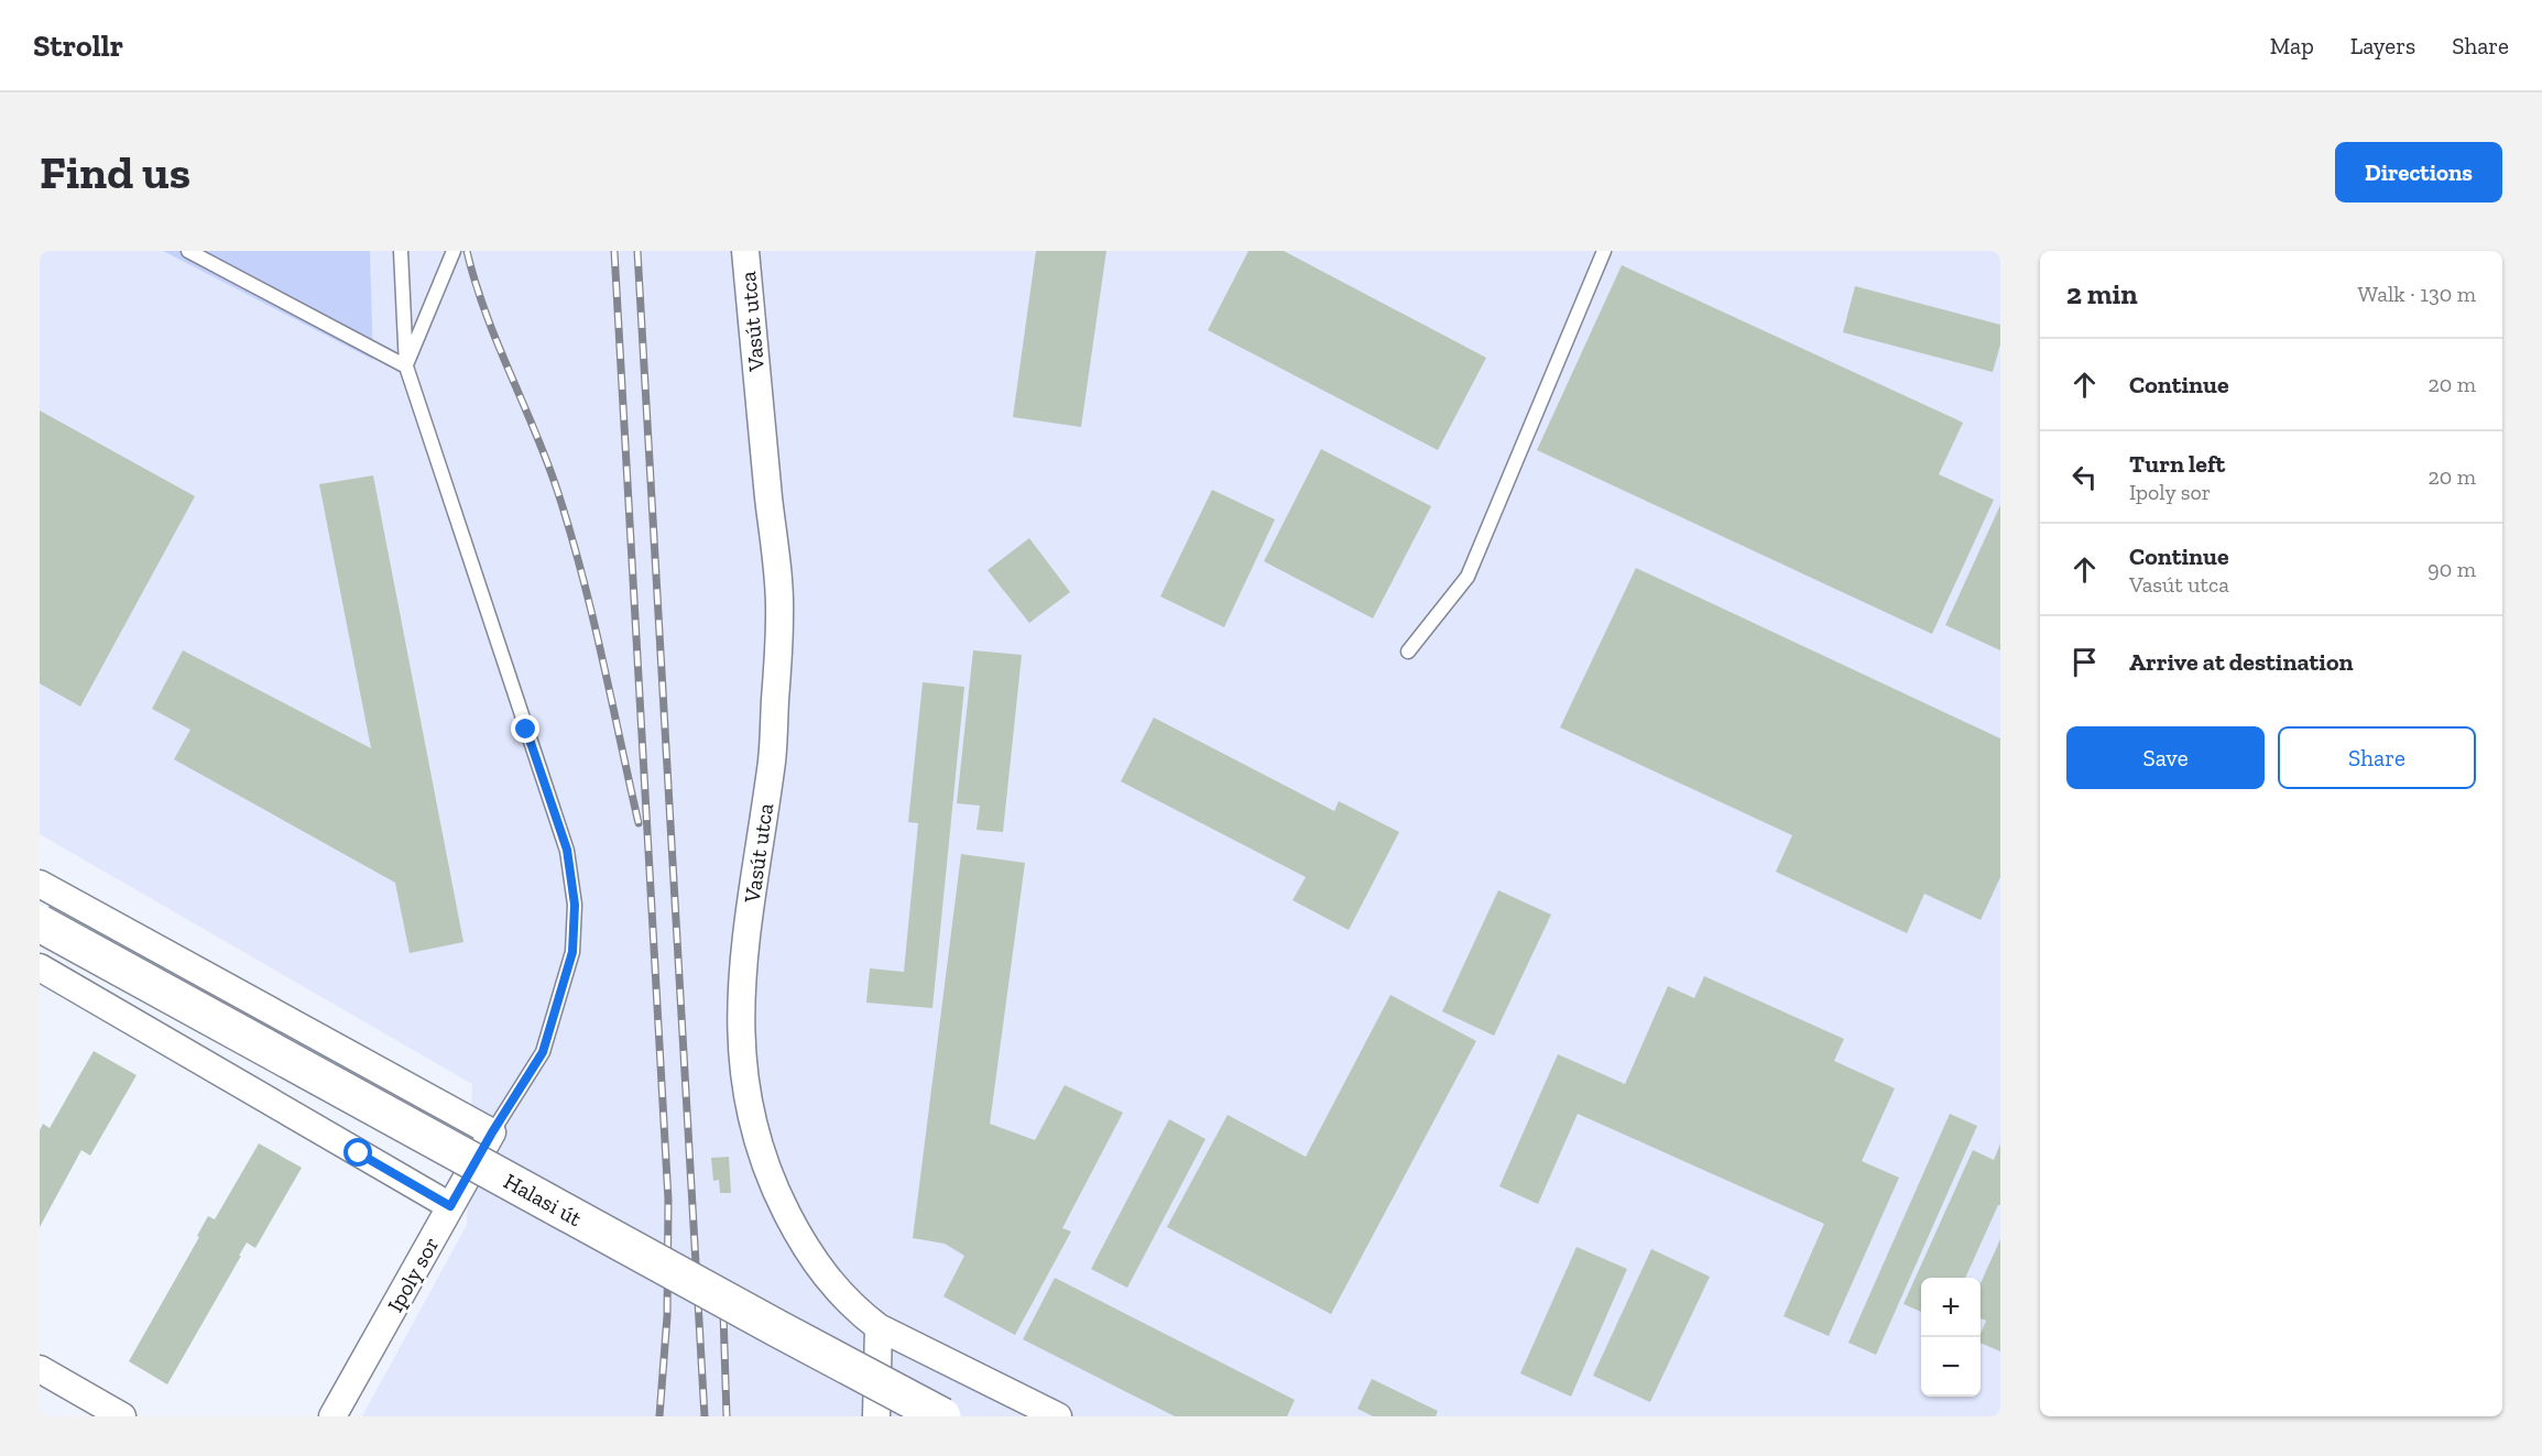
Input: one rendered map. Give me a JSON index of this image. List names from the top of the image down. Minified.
{"streets":{"main road":["Halasi út"],"street":["Vasút utca","Ipoly sor"]},"page":{"header":"Strollr","nav":["Map","Layers","Share"],"buttons":["Directions",["Save","Share"]],"title":"Find us","heading":["2 min","Walk · 130 m"],"list":[["Continue","20 m"],["Turn left","Ipoly sor","20 m"],["Continue","Vasút utca","90 m"],"Arrive at destination"],"map_buttons":["+","−"]}}
